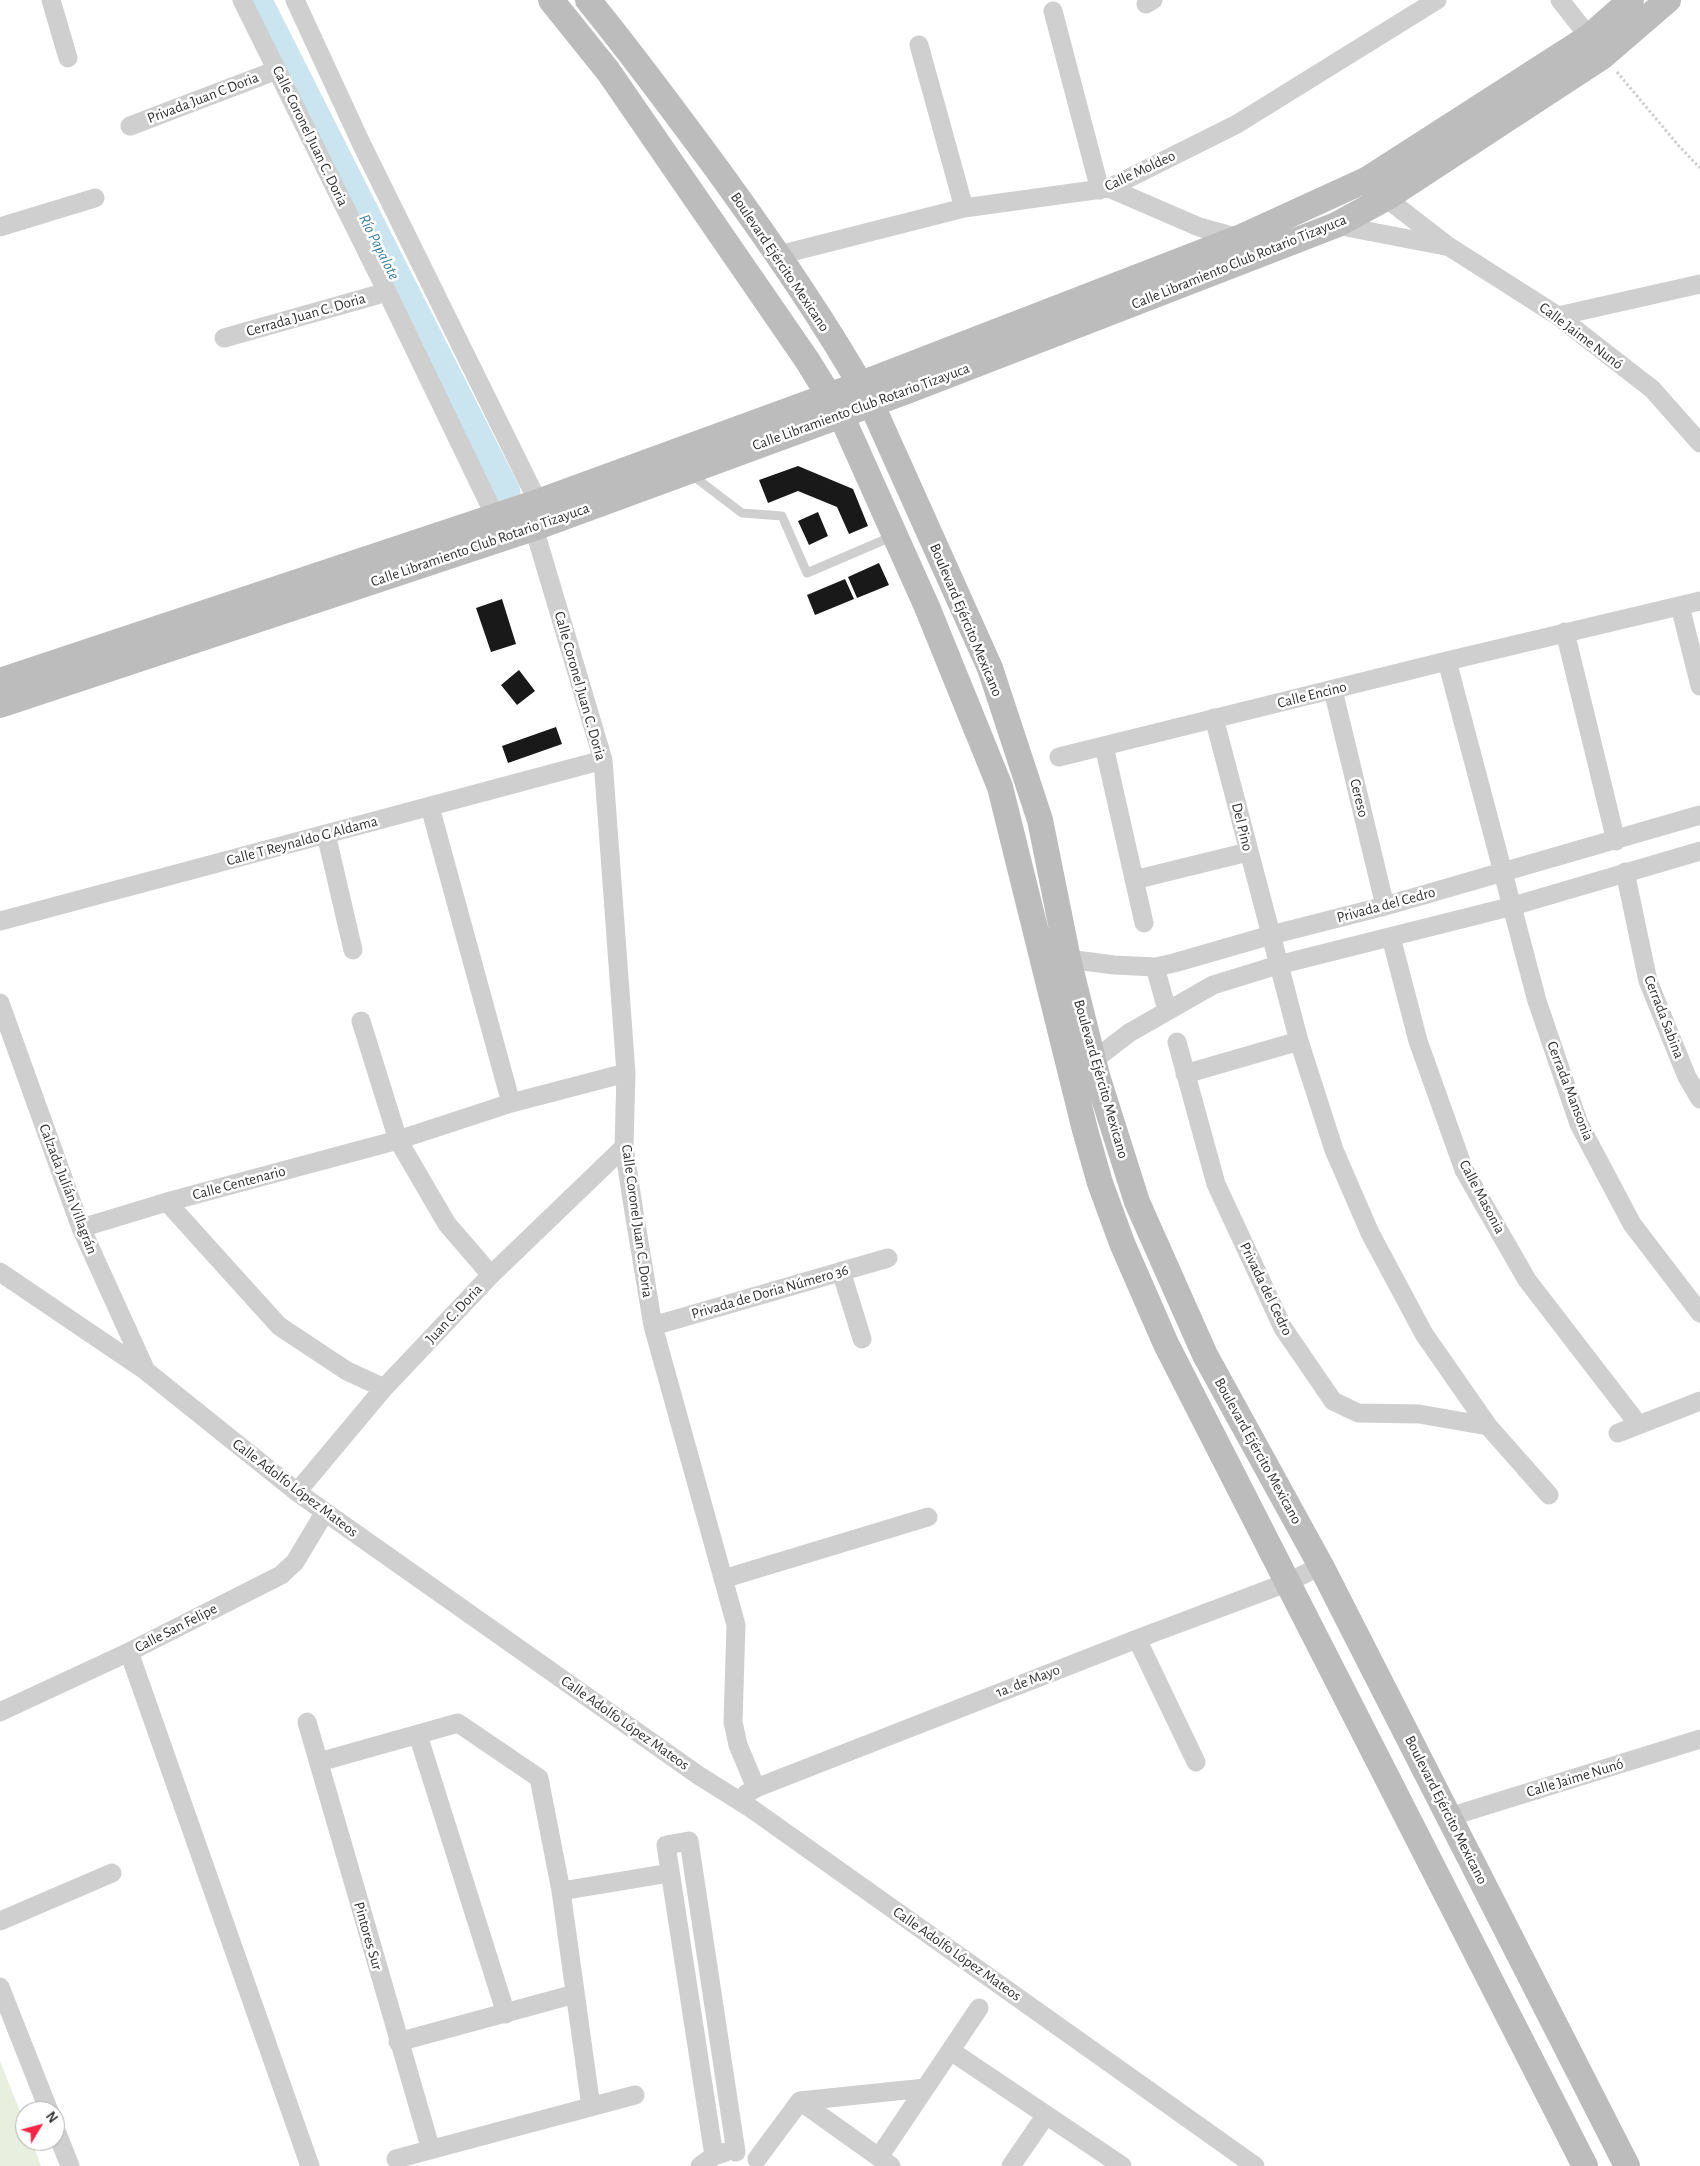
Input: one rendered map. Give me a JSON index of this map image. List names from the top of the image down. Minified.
{"streets":{"main road":["Boulevard Ejército Mexicano","Calle Libramiento Club Rotario Tizayuca"],"street":["Privada Juan C Doria","Calle Coronel Juan C. Doria","Calle Moldeo","Cerrada Juan C. Doria","Calle Jaime Nunó","Calle Encino","Cereso","Del Pino","Calle T Reynaldo G Aldama","Privada del Cedro","Cerrada Sabina","Cerrada Mansonia","Calle Centenario","Calzada Julián Villagrán","Calle Masonia","Privada de Doria Número 36","Juan C. Doria","Calle Adolfo López Mateos","Calle San Felipe","1a. de Mayo","Pintores Sur"]},"crossings":[["Privada Juan C Doria","Calle Coronel Juan C. Doria"],["Calle Coronel Juan C. Doria","Calle Libramiento Club Rotario Tizayuca"],["Calle Coronel Juan C. Doria","Cerrada Juan C. Doria"],["Calle Coronel Juan C. Doria","Calle T Reynaldo G Aldama"],["Calle Coronel Juan C. Doria","Calle Centenario"],["Calle Coronel Juan C. Doria","Privada de Doria Número 36"],["Calle Coronel Juan C. Doria","Juan C. Doria"],["Calle Coronel Juan C. Doria","1a. de Mayo"],["Calle Moldeo","Boulevard Ejército Mexicano"],["Boulevard Ejército Mexicano","Calle Libramiento Club Rotario Tizayuca"],["Boulevard Ejército Mexicano","Calle Jaime Nunó"],["Boulevard Ejército Mexicano","Privada del Cedro"],["Boulevard Ejército Mexicano","1a. de Mayo"],["Calle Libramiento Club Rotario Tizayuca","Calle Jaime Nunó"],["Calle Encino","Cereso"],["Calle Encino","Del Pino"],["Cereso","Privada del Cedro"],["Del Pino","Privada del Cedro"],["Privada del Cedro","Cerrada Sabina"],["Privada del Cedro","Cerrada Mansonia"],["Privada del Cedro","Calle Masonia"],["Calle Centenario","Calzada Julián Villagrán"],["Calzada Julián Villagrán","Calle Adolfo López Mateos"],["Juan C. Doria","Calle Adolfo López Mateos"],["Calle Adolfo López Mateos","Calle San Felipe"],["Calle Adolfo López Mateos","1a. de Mayo"]],"water":["Río Papalote"],"north":"top right"}
